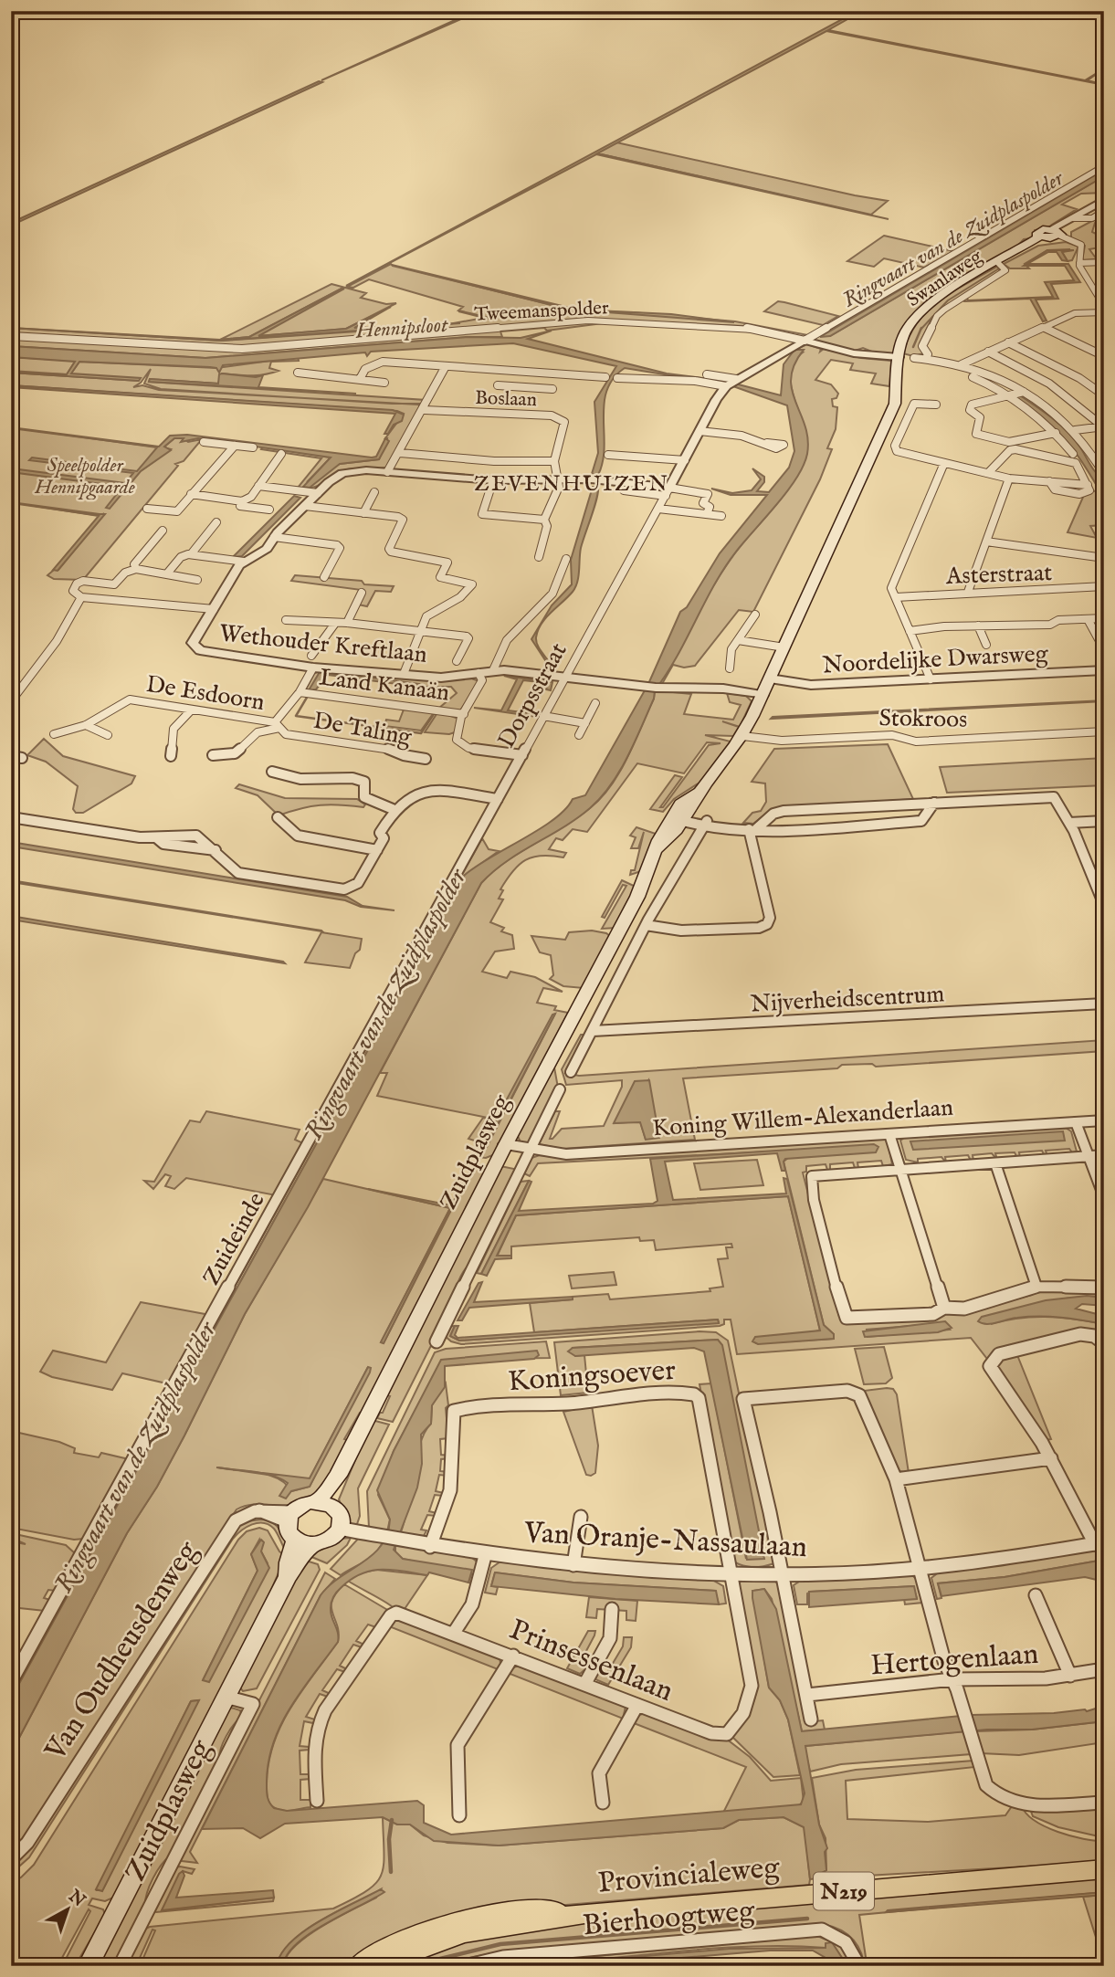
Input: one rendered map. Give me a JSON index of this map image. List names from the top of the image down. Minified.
{"streets":{"main road":["Swanlaweg","Zuidplasweg","Provincialeweg","N219"],"street":["Tweemanspolder","Boslaan","Asterstraat","Wethouder Kreftlaan","Noordelijke Dwarsweg","Land Kanaän","De Esdoorn","Dorpsstraat","Stokroos","De Taling","Nijverheidscentrum","Koning Willem-Alexanderlaan","Zuideinde","Koningsoever","Van Oranje-Nassaulaan","Van Oudheusdenweg","Hertogenlaan","Prinsessenlaan","Bierhoogtweg"]},"crossings":[["Swanlaweg","Zuidplasweg"],["Wethouder Kreftlaan","Dorpsstraat"],["Noordelijke Dwarsweg","Zuidplasweg"],["De Esdoorn","De Taling"],["Dorpsstraat","Zuideinde"],["Stokroos","Zuidplasweg"],["Koning Willem-Alexanderlaan","Zuidplasweg"],["Zuidplasweg","Van Oranje-Nassaulaan"],["Zuidplasweg","Van Oudheusdenweg"],["Koningsoever","Van Oranje-Nassaulaan"],["Koningsoever","Prinsessenlaan"],["Van Oranje-Nassaulaan","Van Oudheusdenweg"]],"districts":["ZEVENHUIZEN"],"water":["Ringvaart van de Zuidplaspolder","Hennipsloot"],"parks":["Speelpolder Hennipgaarde"],"north":"top right"}
